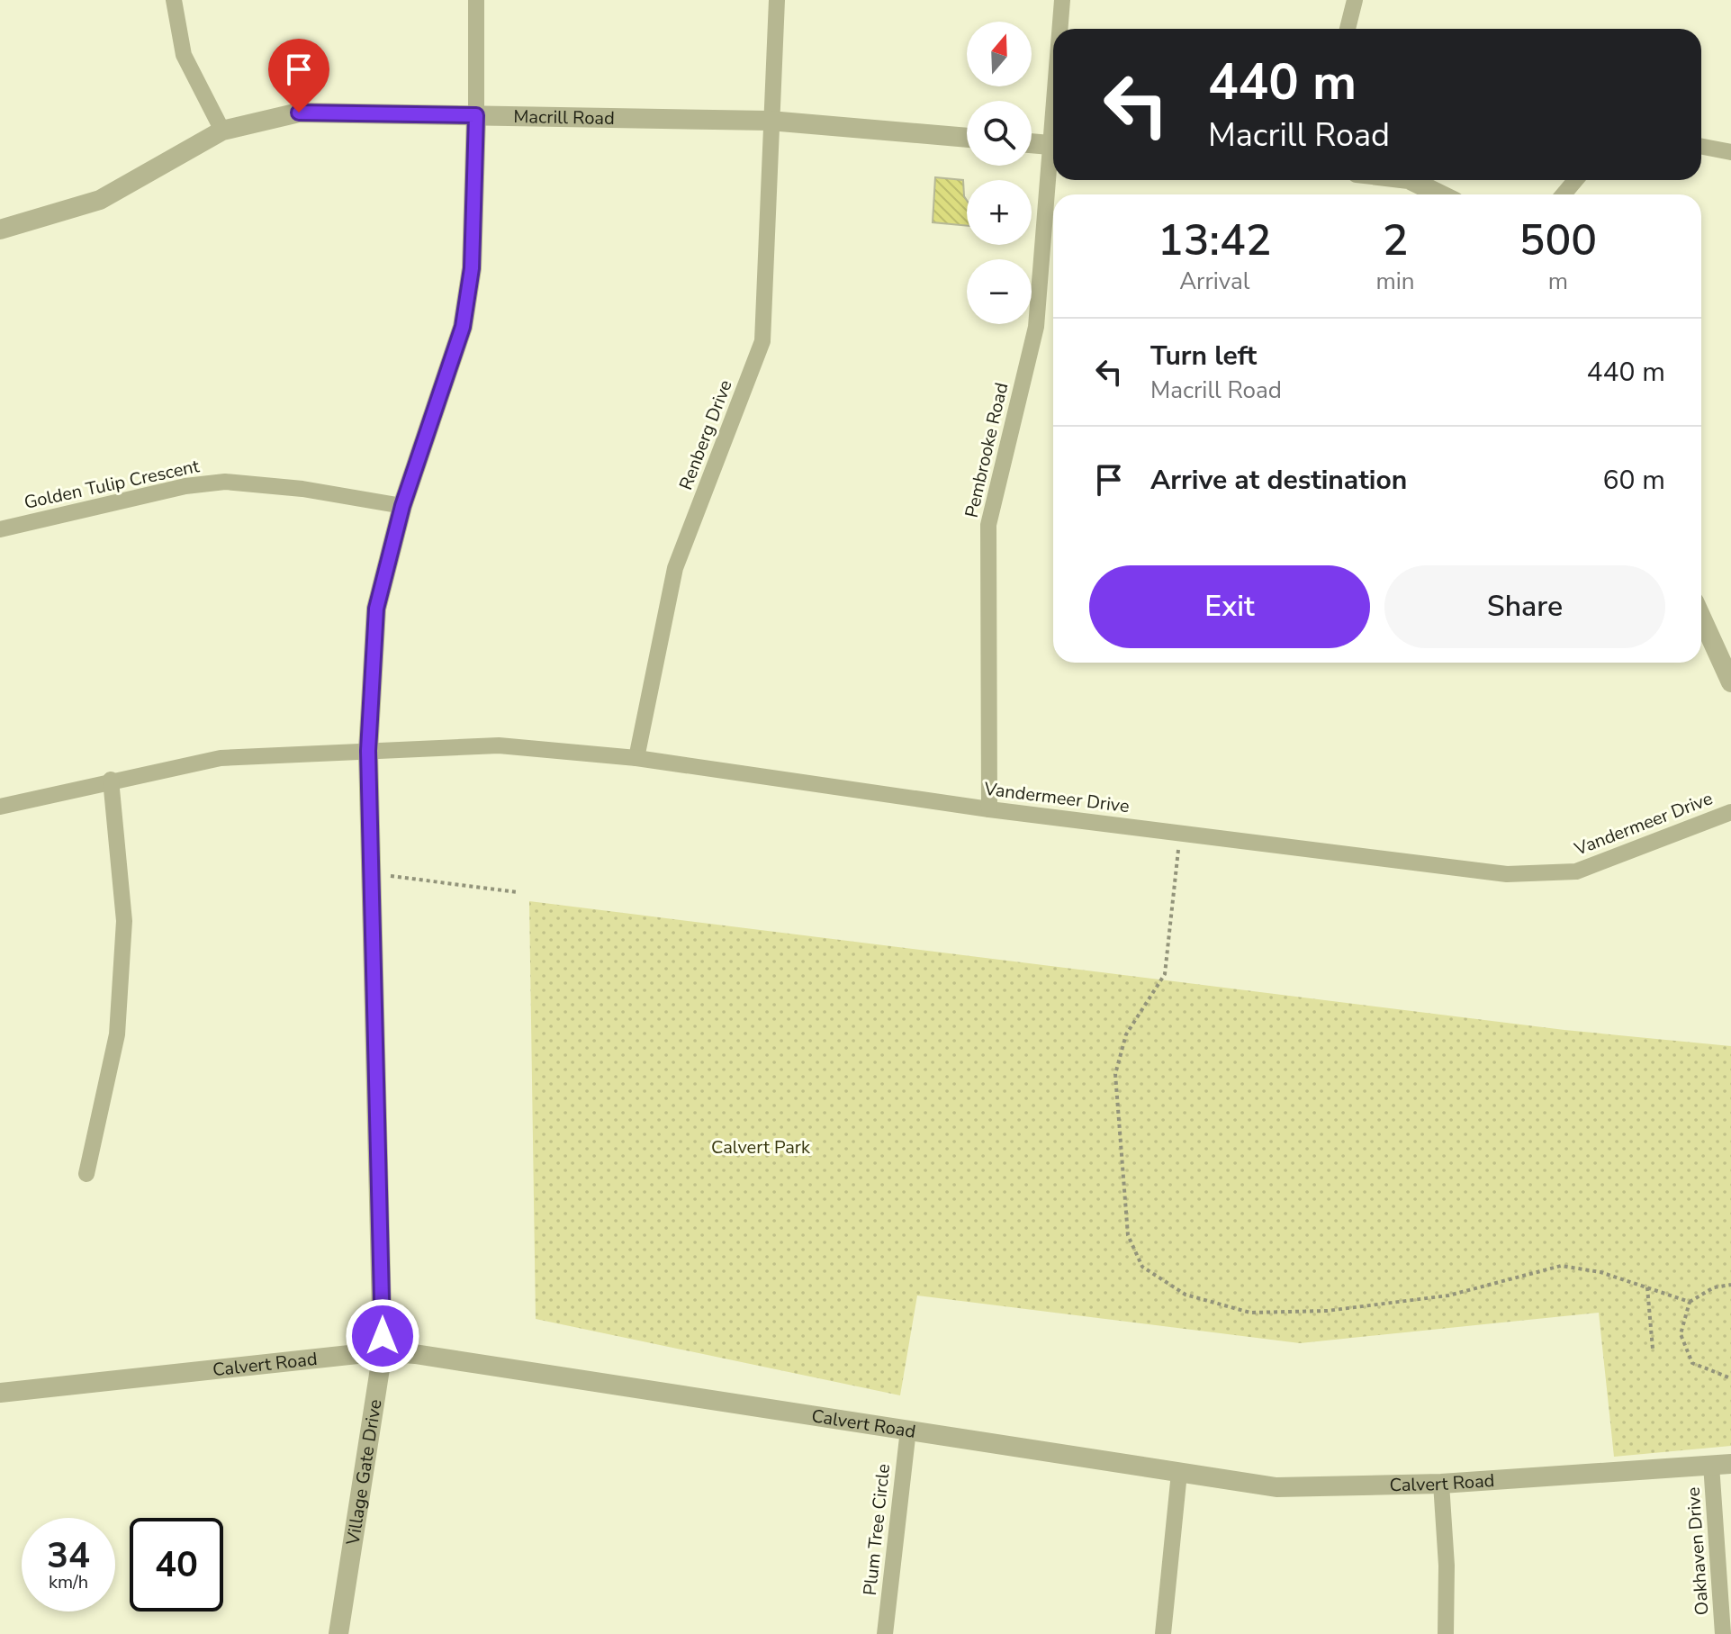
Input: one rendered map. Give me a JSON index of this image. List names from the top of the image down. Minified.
{"streets":{"street":["Macrill Road","Renberg Drive","Pembrooke Road","Golden Tulip Crescent","Vandermeer Drive","Calvert Road","Village Gate Drive","Plum Tree Circle","Oakhaven Drive"]},"crossings":[["Macrill Road","Renberg Drive"],["Macrill Road","Village Gate Drive"],["Renberg Drive","Vandermeer Drive"],["Pembrooke Road","Vandermeer Drive"],["Golden Tulip Crescent","Village Gate Drive"],["Vandermeer Drive","Village Gate Drive"],["Calvert Road","Village Gate Drive"],["Calvert Road","Plum Tree Circle"],["Calvert Road","Oakhaven Drive"]],"parks":["Calvert Park"],"north":"top","page":{"map_buttons":["+","−"],"turn":["440 m","Macrill Road"],"eta":["13:42","Arrival","2","min","500","m"],"list":[{"name":"Turn left","note":"Macrill Road","value":"440 m"},{"name":"Arrive at destination","value":"60 m"}],"buttons":["Exit","Share"],"speed":"34 km/h","limit":"40"}}
